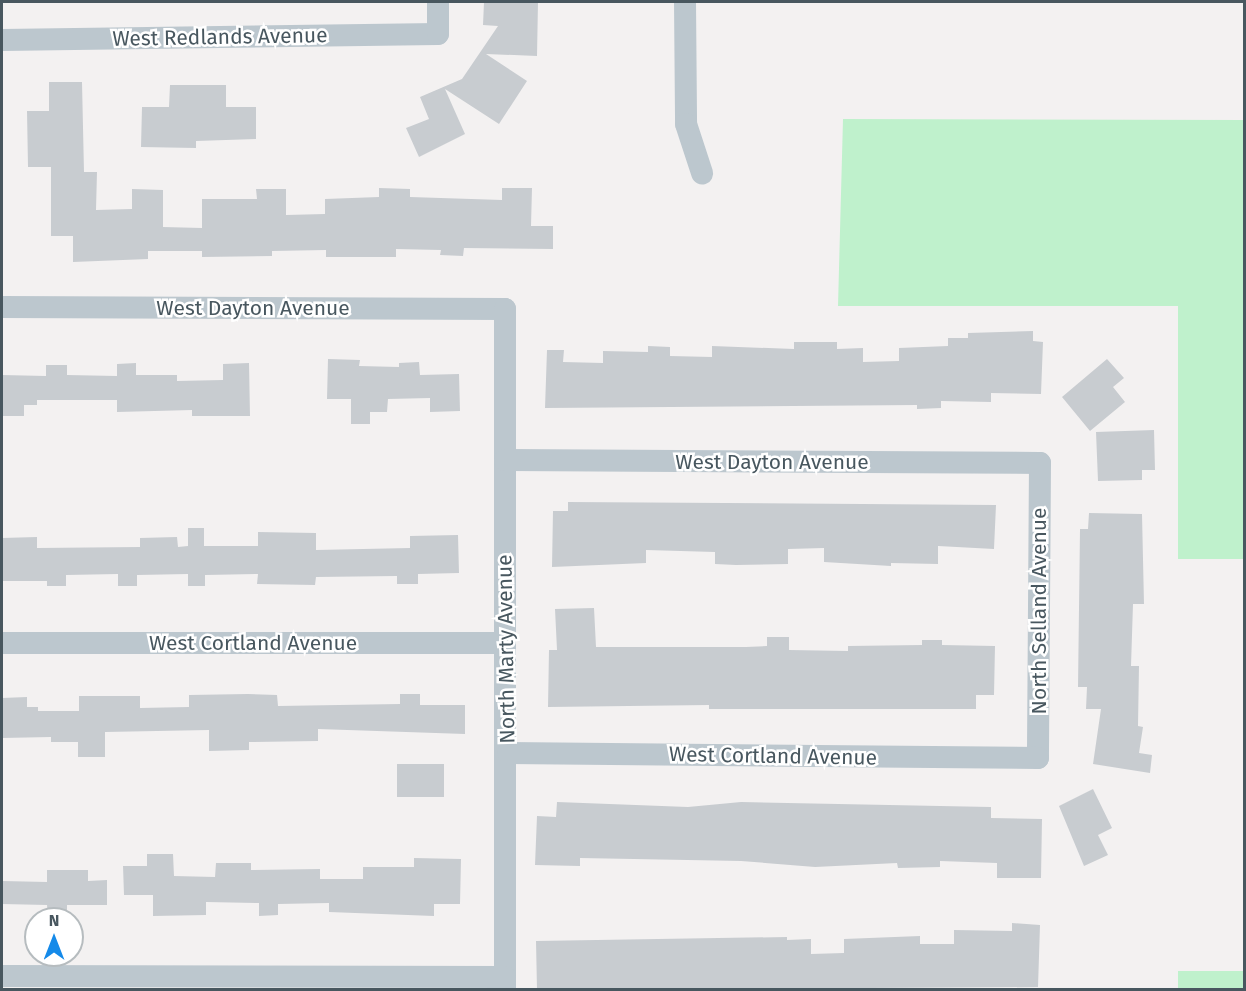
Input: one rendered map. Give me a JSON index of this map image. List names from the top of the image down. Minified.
{"streets":{"street":["West Redlands Avenue","West Dayton Avenue","North Selland Avenue","West Cortland Avenue","North Marty Avenue"]},"crossings":[["West Dayton Avenue","North Selland Avenue"],["West Dayton Avenue","North Marty Avenue"],["North Selland Avenue","West Cortland Avenue"],["West Cortland Avenue","North Marty Avenue"]],"north":"top"}
